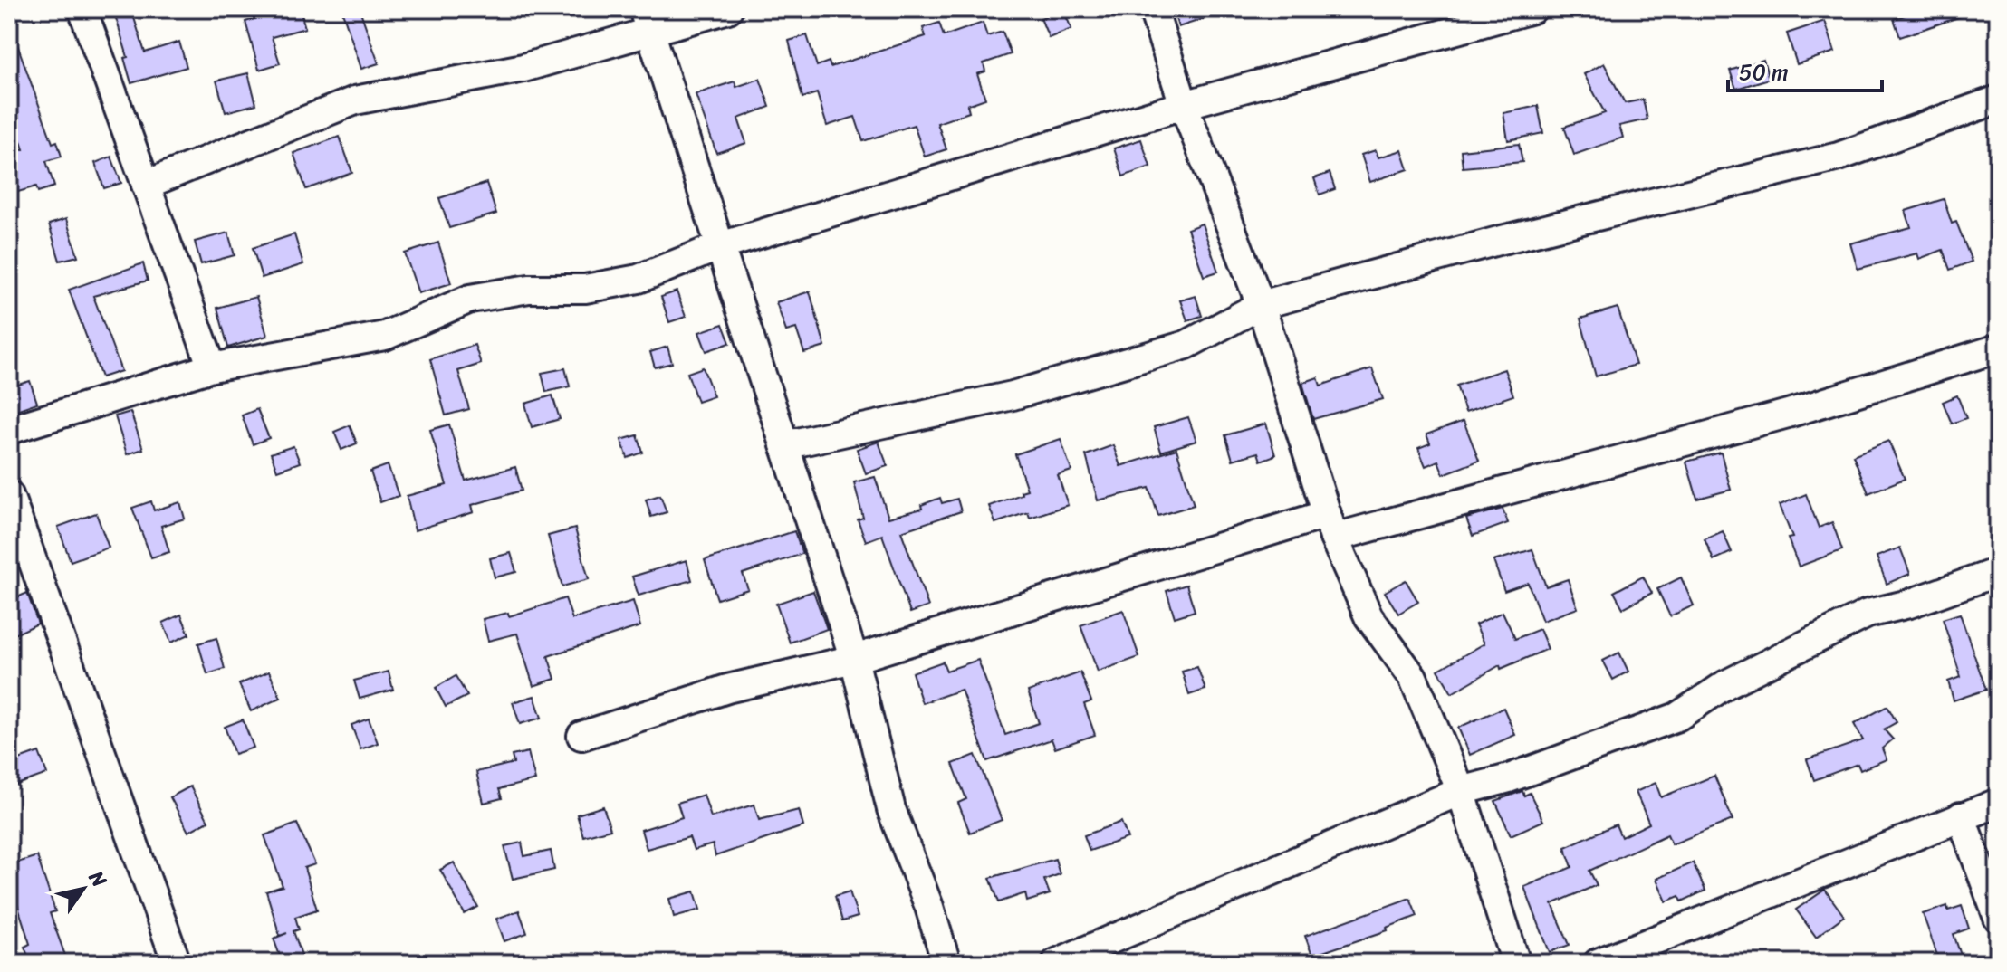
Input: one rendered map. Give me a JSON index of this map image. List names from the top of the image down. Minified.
{"scale_bar":"50 m","north":"top right"}
